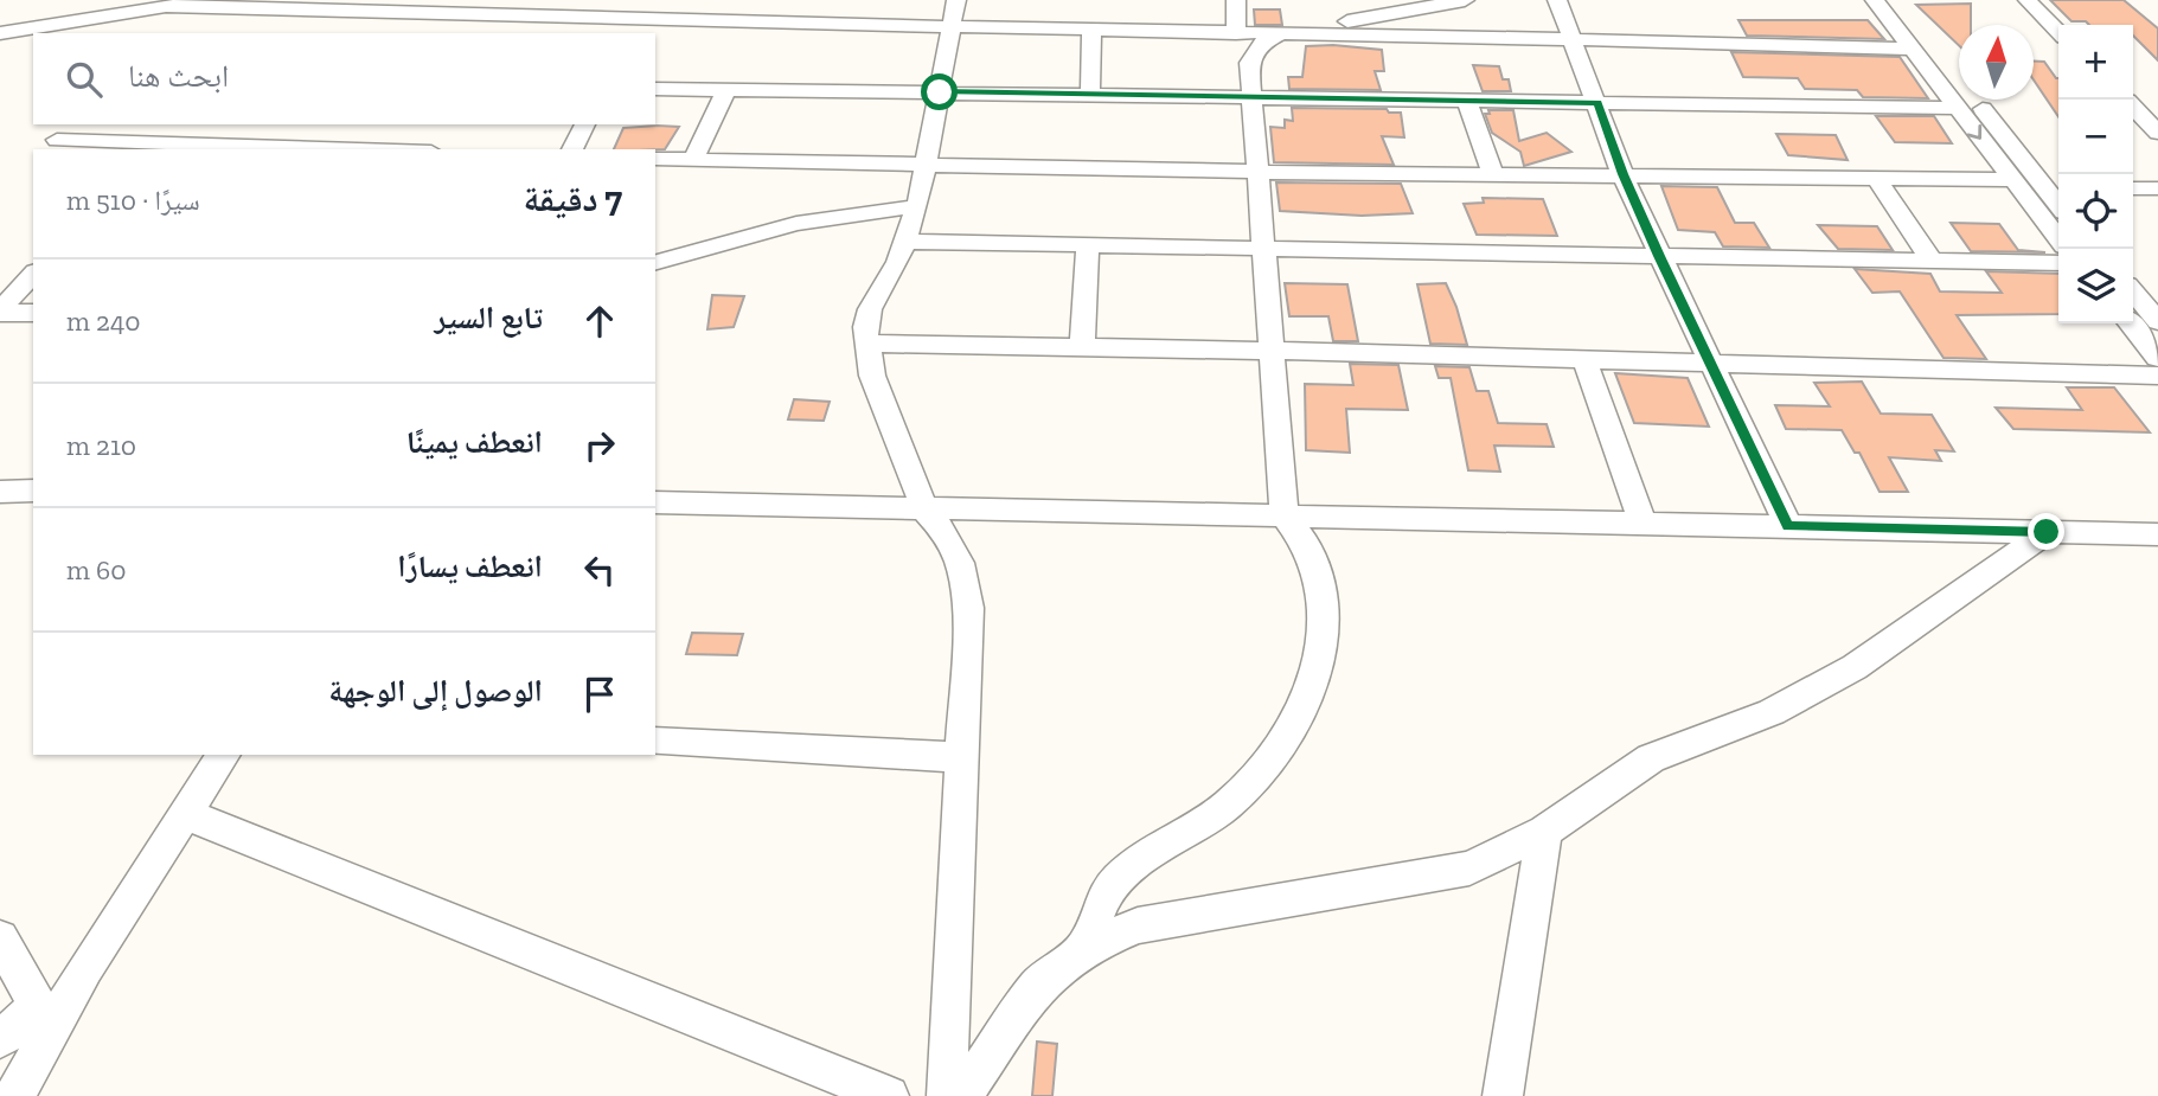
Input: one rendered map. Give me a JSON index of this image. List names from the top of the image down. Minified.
{"north":"top","page":{"map_buttons":["+","−"],"search":"ابحث هنا","heading":["7 دقيقة","سيرًا · 510 m"],"list":[["تابع السير","240 m"],["انعطف يمينًا","210 m"],["انعطف يسارًا","60 m"],"الوصول إلى الوجهة"]}}
